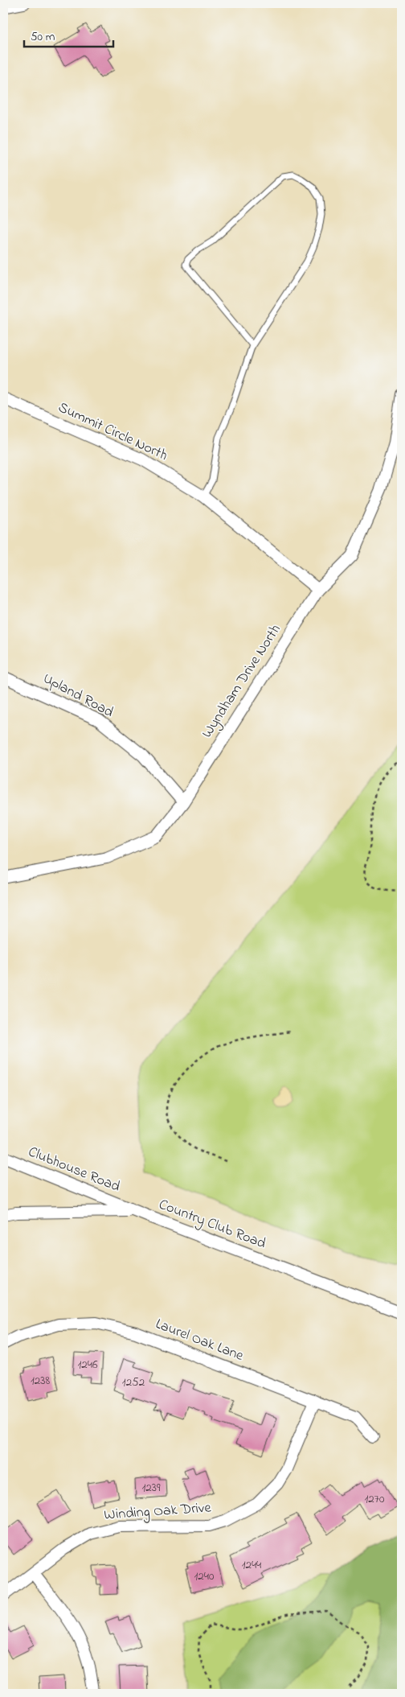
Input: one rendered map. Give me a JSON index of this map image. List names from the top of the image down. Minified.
{"streets":{"street":["Summit Circle North","Wyndham Drive North","Upland Road","Clubhouse Road","Country Club Road","Laurel Oak Lane","Winding Oak Drive"]},"crossings":[["Summit Circle North","Wyndham Drive North"],["Wyndham Drive North","Upland Road"],["Clubhouse Road","Country Club Road"],["Laurel Oak Lane","Winding Oak Drive"]],"house_numbers":["1246","1238","1252","1239","1270","1244","1240"],"scale_bar":"50 m"}
